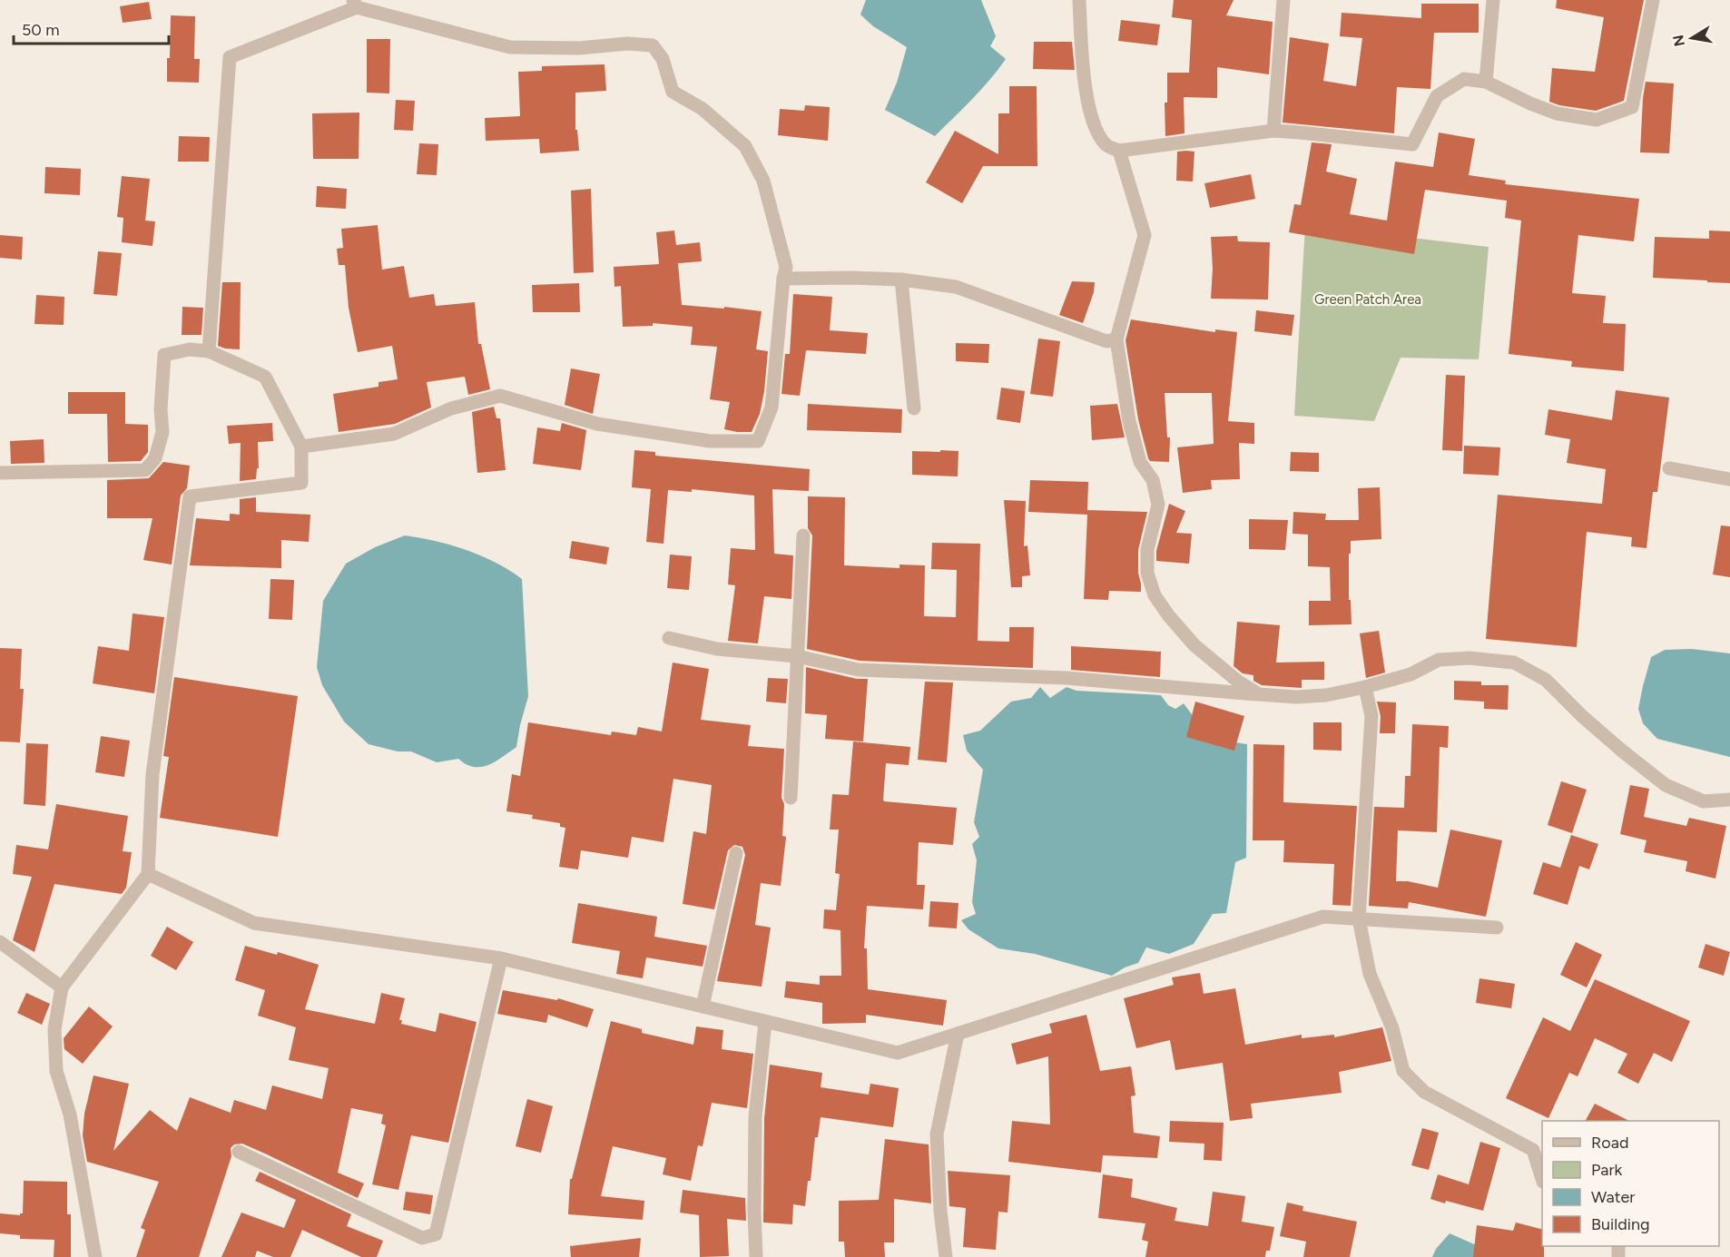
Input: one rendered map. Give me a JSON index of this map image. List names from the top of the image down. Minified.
{"parks":["Green Patch Area"],"legend":["Road","Park","Water","Building"],"scale_bar":"50 m","north":"left"}
